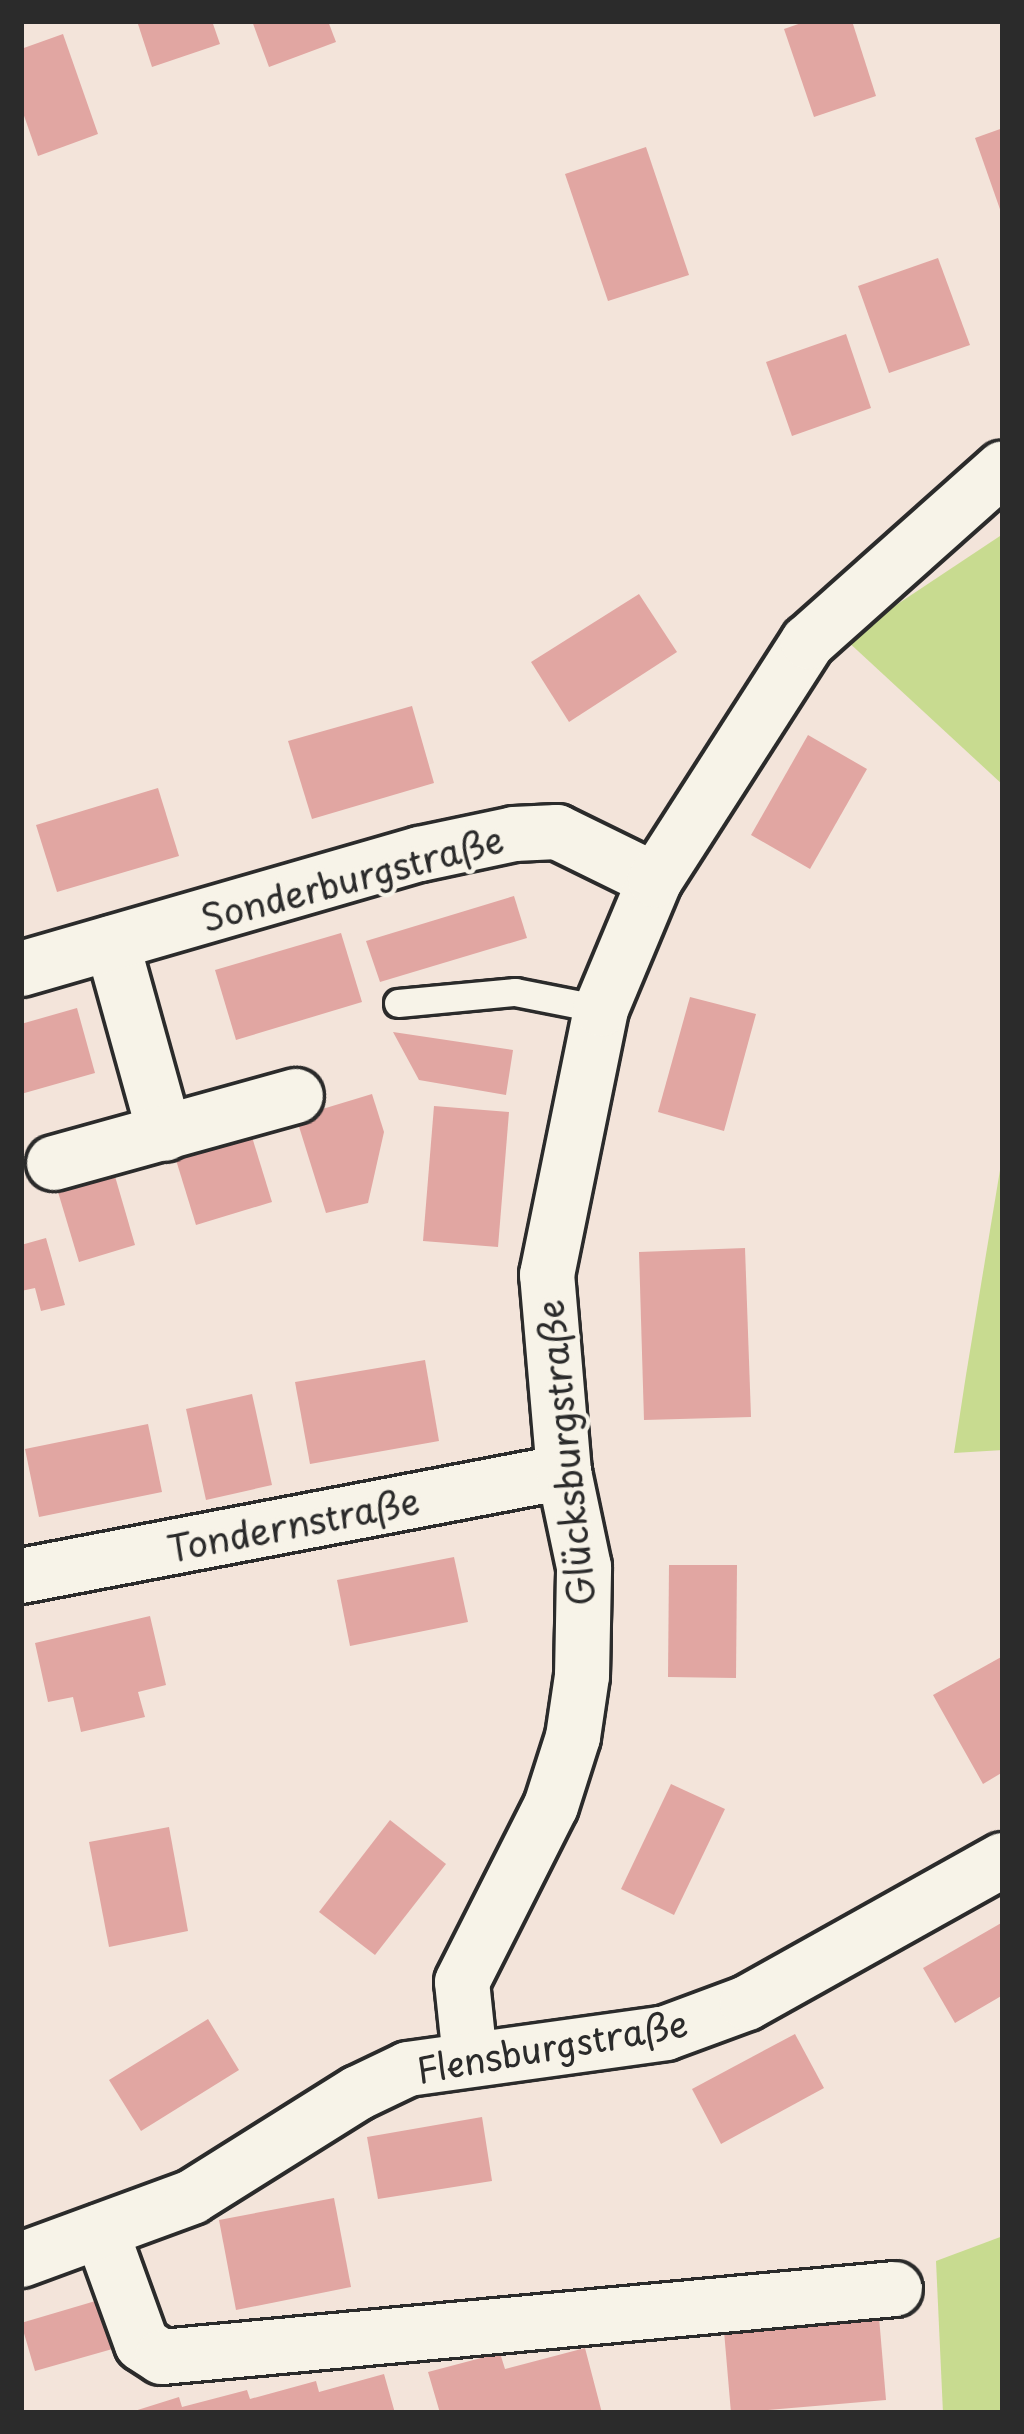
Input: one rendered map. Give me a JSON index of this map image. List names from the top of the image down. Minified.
{"streets":{"street":["Sonderburgstraße","Glücksburgstraße","Tondernstraße","Flensburgstraße"]},"crossings":[["Sonderburgstraße","Glücksburgstraße"],["Glücksburgstraße","Tondernstraße"],["Glücksburgstraße","Flensburgstraße"]]}
